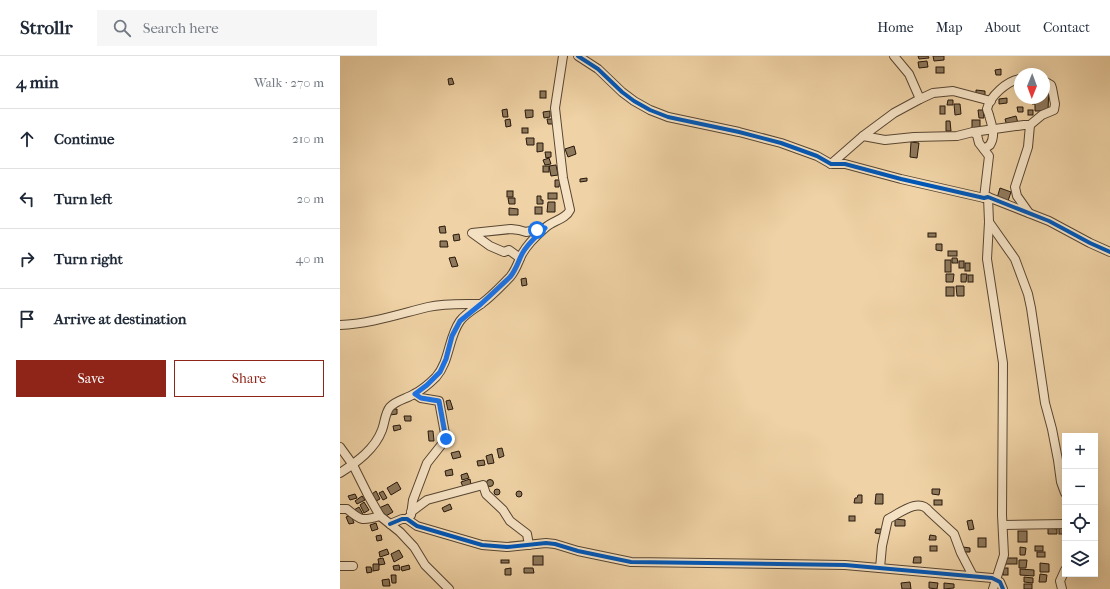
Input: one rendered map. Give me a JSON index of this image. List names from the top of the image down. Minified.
{"north":"bottom","page":{"header":"Strollr","search":"Search here","nav":["Home","Map","About","Contact"],"heading":["4 min","Walk · 270 m"],"list":[["Continue","210 m"],["Turn left","20 m"],["Turn right","40 m"],"Arrive at destination"],"buttons":["Save","Share"],"map_buttons":["+","−"]}}
